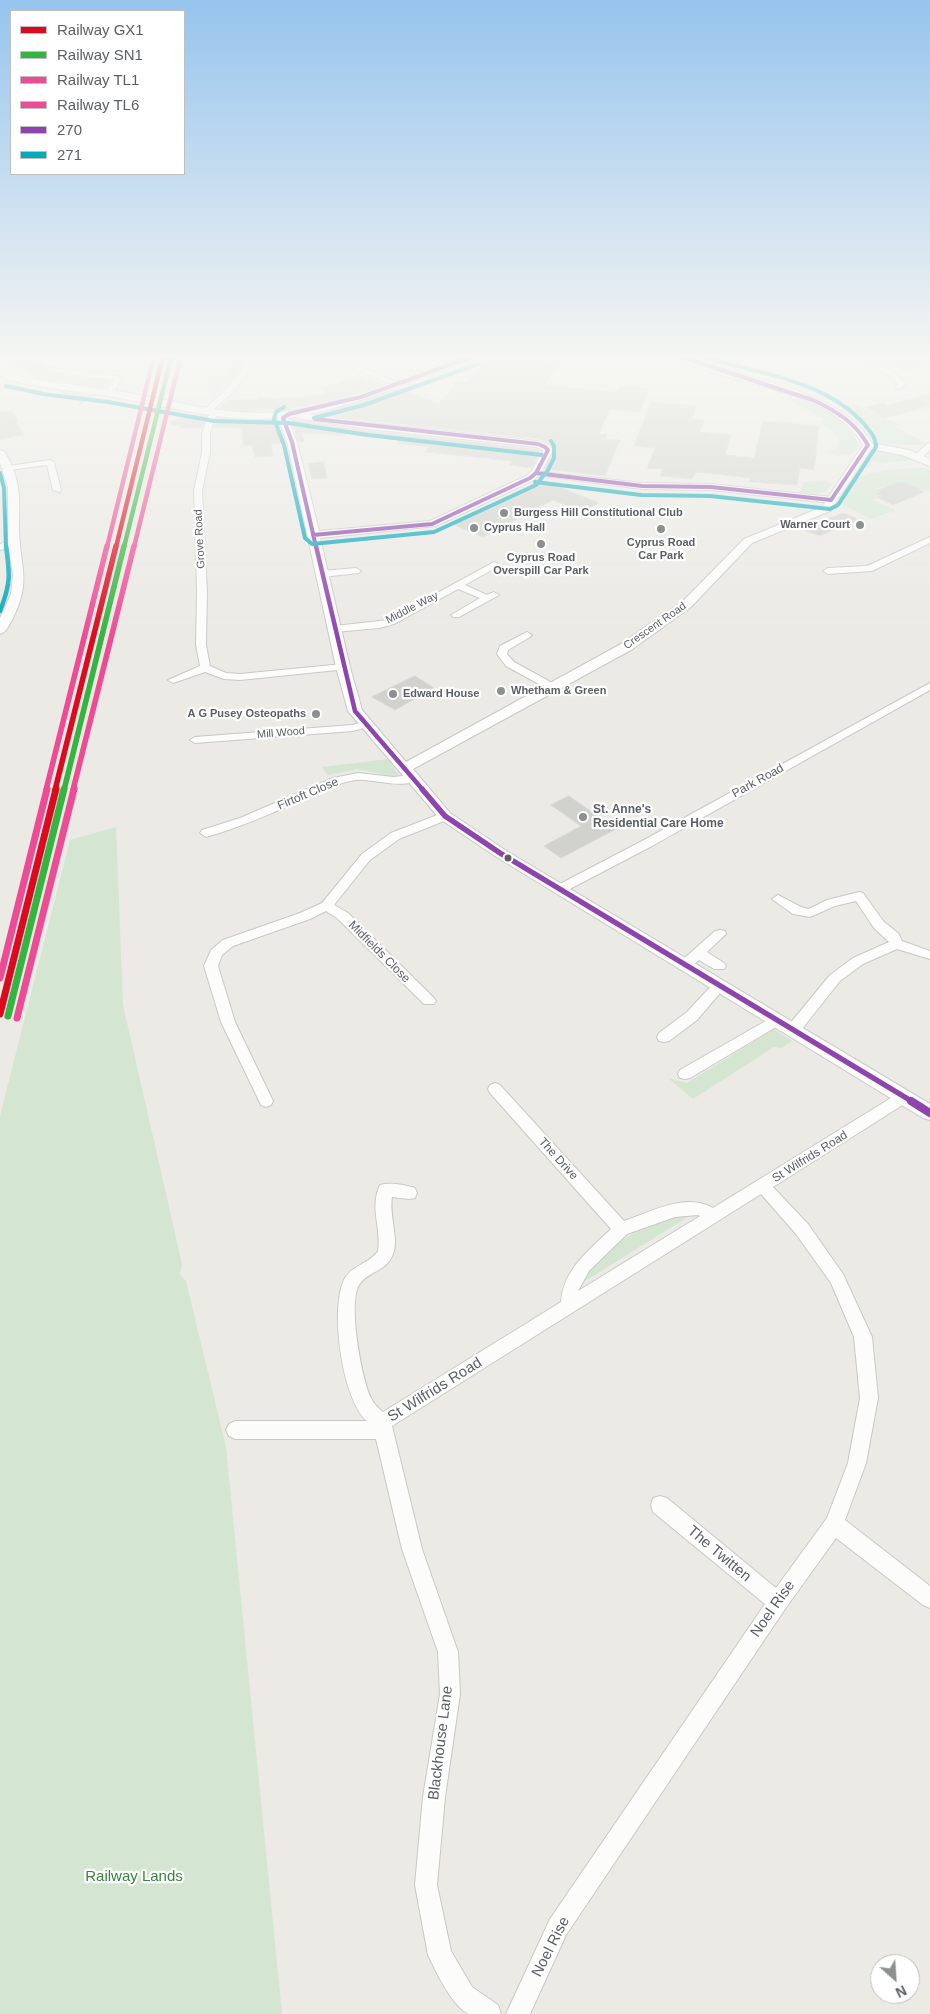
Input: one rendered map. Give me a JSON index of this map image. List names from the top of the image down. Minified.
{"streets":{"street":["Grove Road","Middle Way","Crescent Road","Mill Wood","Park Road","Firtoft Close","Midfields Close","St Wilfrids Road","The Drive","The Twitten","Noel Rise","Blackhouse Lane"]},"crossings":[["Crescent Road","Firtoft Close"],["St Wilfrids Road","Noel Rise"],["St Wilfrids Road","Blackhouse Lane"],["The Twitten","Noel Rise"]],"parks":["Railway Lands"],"places":["Burgess Hill Constitutional Club","Warner Court","Cyprus Hall","Cyprus Road Car Park","Cyprus Road Overspill Car Park","Whetham & Green","Edward House","A G Pusey Osteopaths","St. Anne's Residential Care Home"],"lines":["rail line GX1","rail line SN1","rail line TL1","rail line TL6","transit line 270","transit line 271"],"legend":["Railway GX1","Railway SN1","Railway TL1","Railway TL6","270","271"],"north":"bottom right"}
